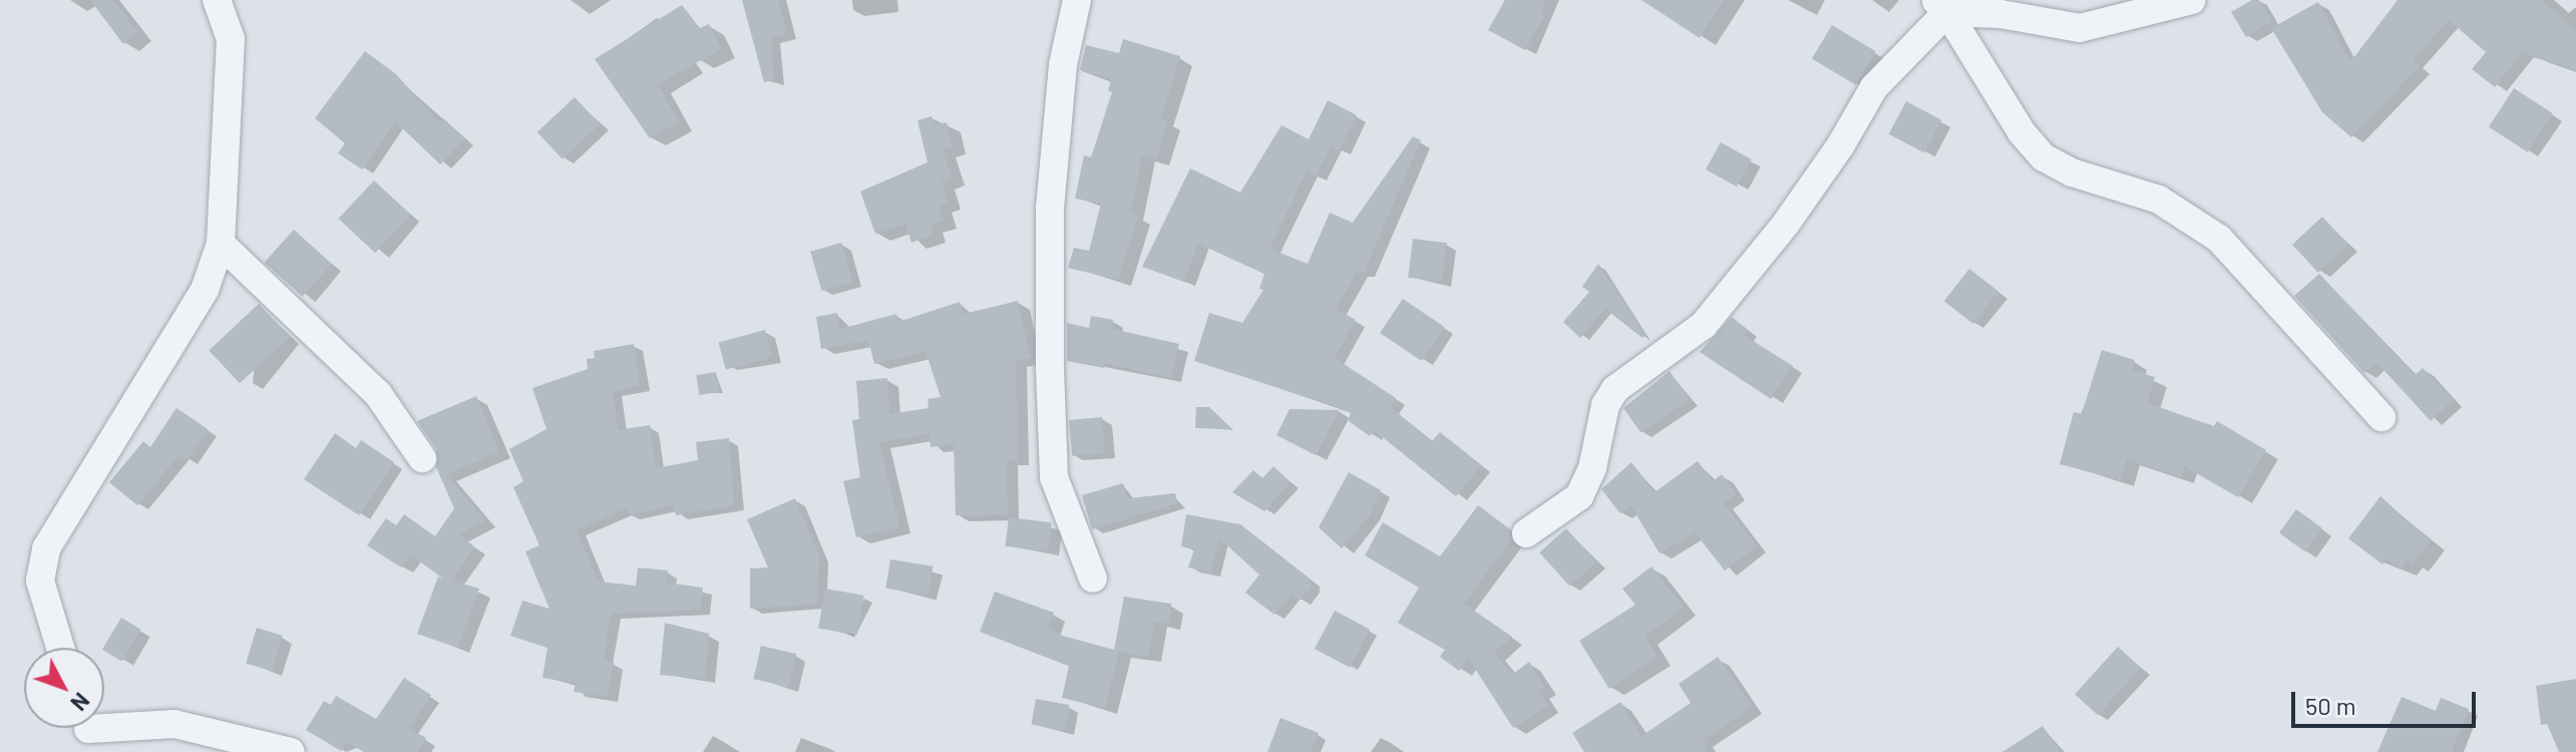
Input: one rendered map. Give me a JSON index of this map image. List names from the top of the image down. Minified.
{"scale_bar":"50 m","north":"bottom right"}
